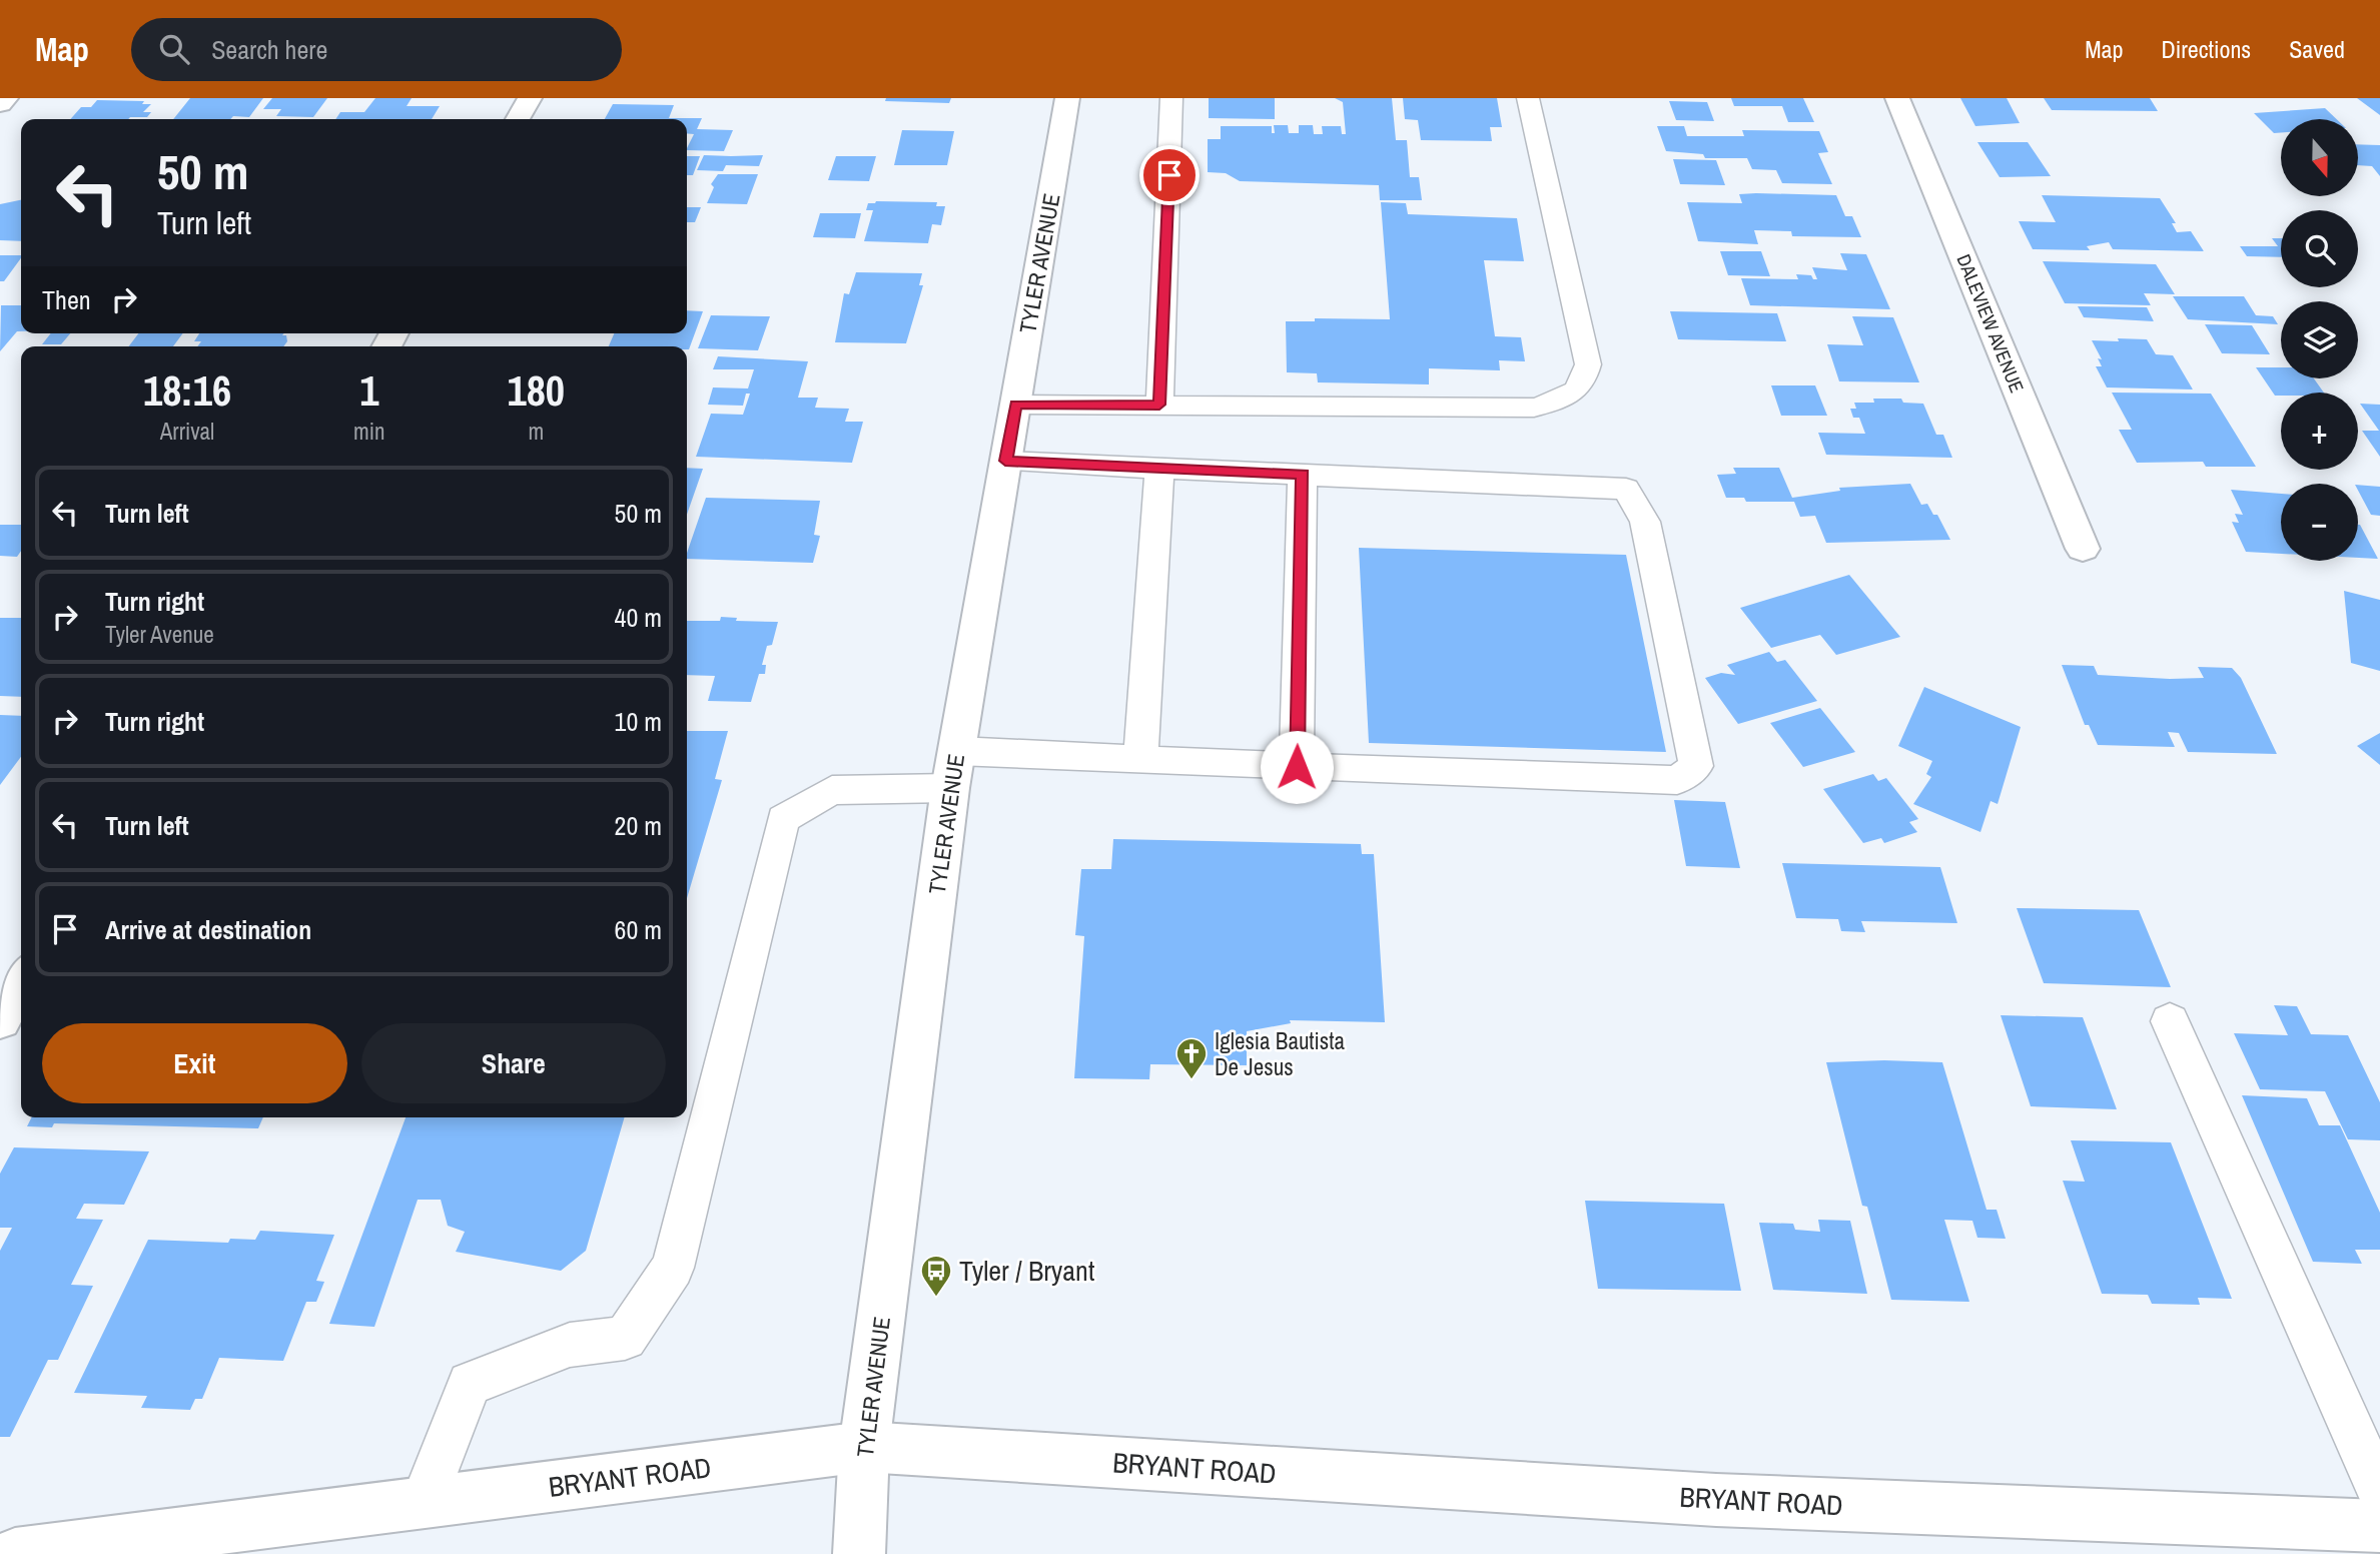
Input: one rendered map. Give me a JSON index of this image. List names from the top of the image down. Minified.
{"streets":{"street":["TYLER AVENUE","DALEVIEW AVENUE","BRYANT ROAD"]},"crossings":[["TYLER AVENUE","BRYANT ROAD"]],"places":{"church":["Iglesia Bautista De Jesus"],"bus stop":["Tyler / Bryant"]},"north":"bottom","page":{"header":"Map","search":"Search here","nav":["Map","Directions","Saved"],"map_buttons":["+","−"],"turn":["50 m","Turn left"],"then":"Then","eta":["18:16","Arrival","1","min","180","m"],"list":[{"name":"Turn left","value":"50 m"},{"name":"Turn right","note":"Tyler Avenue","value":"40 m"},{"name":"Turn right","value":"10 m"},{"name":"Turn left","value":"20 m"},{"name":"Arrive at destination","value":"60 m"}],"buttons":["Exit","Share"]}}
